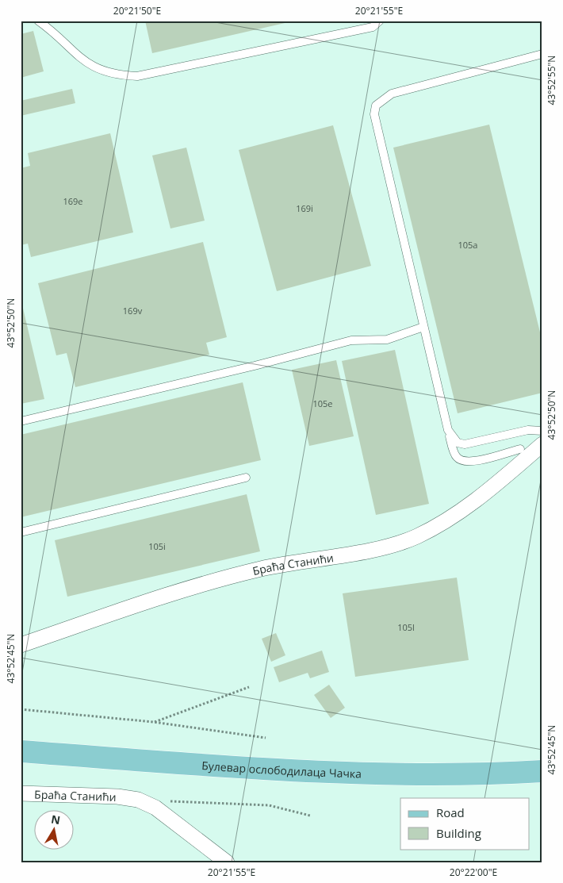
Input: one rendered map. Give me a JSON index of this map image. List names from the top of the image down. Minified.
{"streets":{"main road":["Булевар ослободилаца Чачка"],"street":["Браћа Станићи"]},"house_numbers":["169e","169i","105a","169v","105e","105i","105l"],"legend":["Road","Building"],"north":"top","coordinates":["20°21'50\"E","20°21'55\"E","43°52'55\"N","43°52'50\"N","43°52'45\"N","20°22'00\"E"]}
